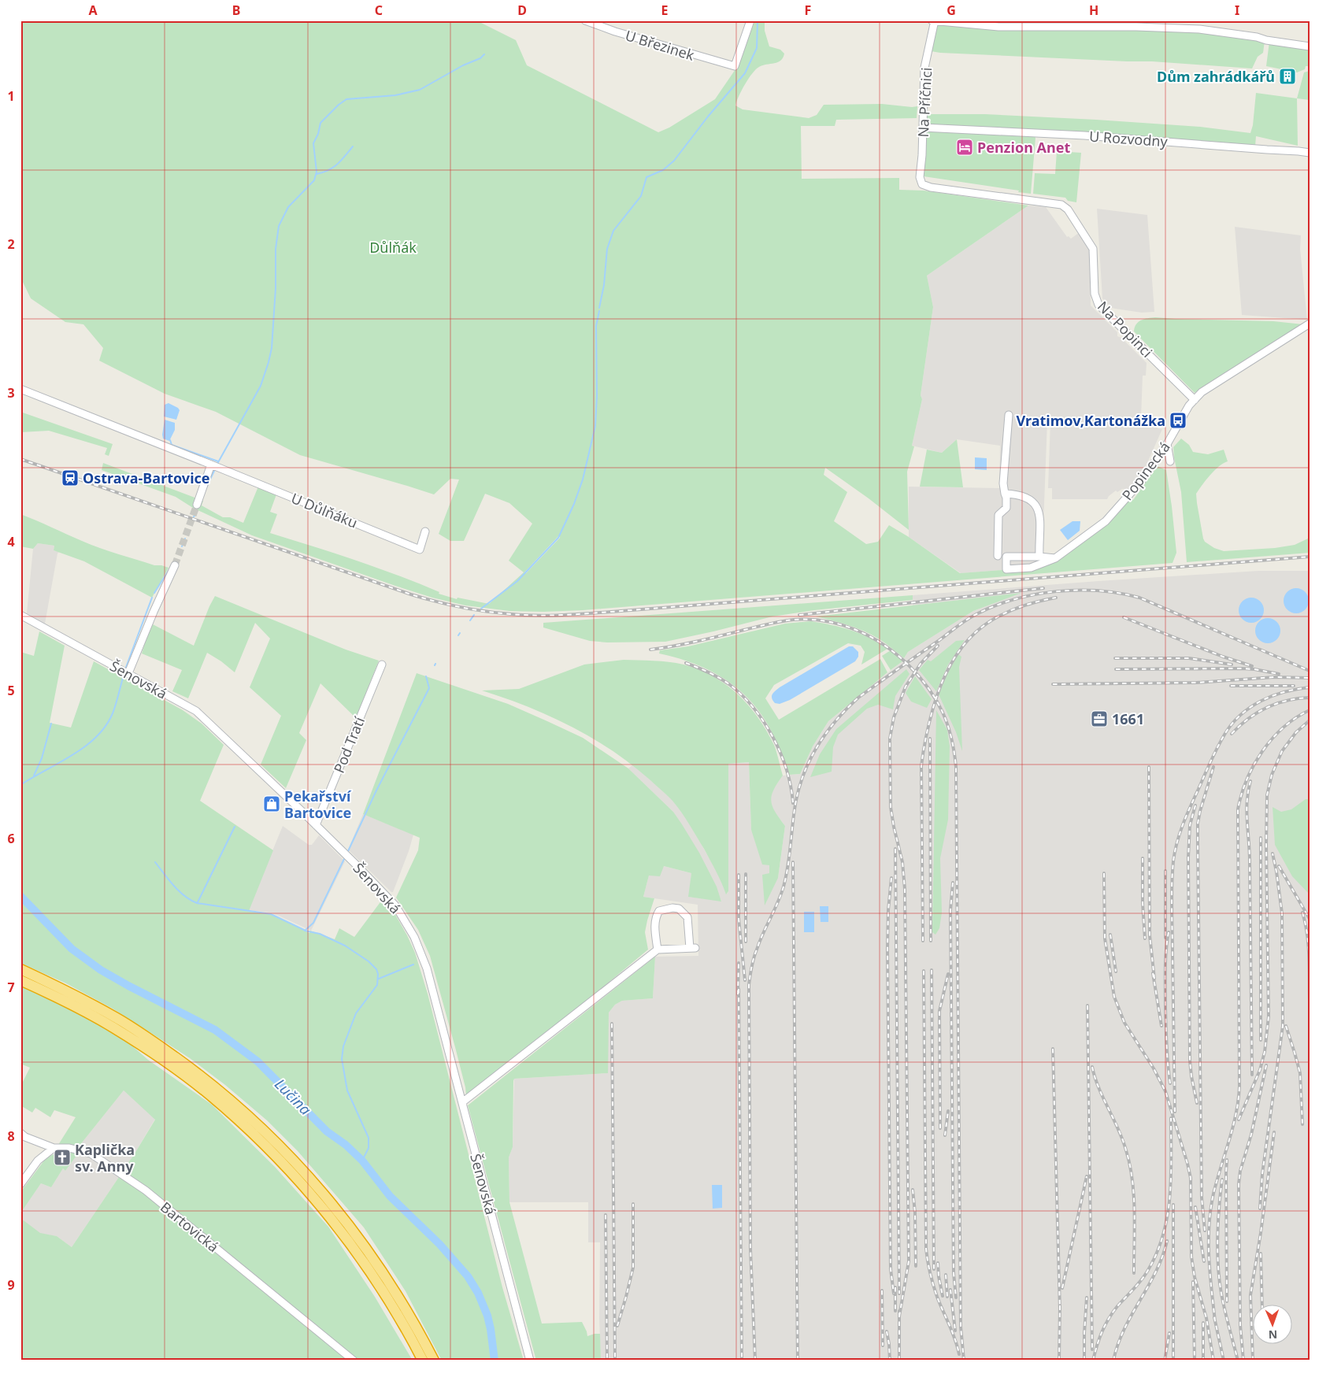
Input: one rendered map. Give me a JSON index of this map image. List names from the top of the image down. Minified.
{"streets":{"street":["U Březinek","Na Příčnici","U Rozvodny","Na Popinci","Popinecká","U Důlňáku","Šenovská","Pod Tratí","Bartovická"]},"crossings":[["Na Příčnici","U Rozvodny"],["Na Příčnici","Na Popinci"],["Na Popinci","Popinecká"],["Šenovská","Pod Tratí"]],"water":["Lučina"],"parks":["Důlňák"],"places":{"building":["Dům zahrádkářů"],"hotel":["Penzion Anet"],"bus stop":["Vratimov,Kartonážka"],"station":["Ostrava-Bartovice"],"office":["1661"],"shop":["Pekařství Bartovice"],"church":["Kaplička sv. Anny"]},"north":"bottom","grid":{"columns":["A","B","C","D","E","F","G","H","I"],"rows":["1","2","3","4","5","6","7","8","9"]}}
